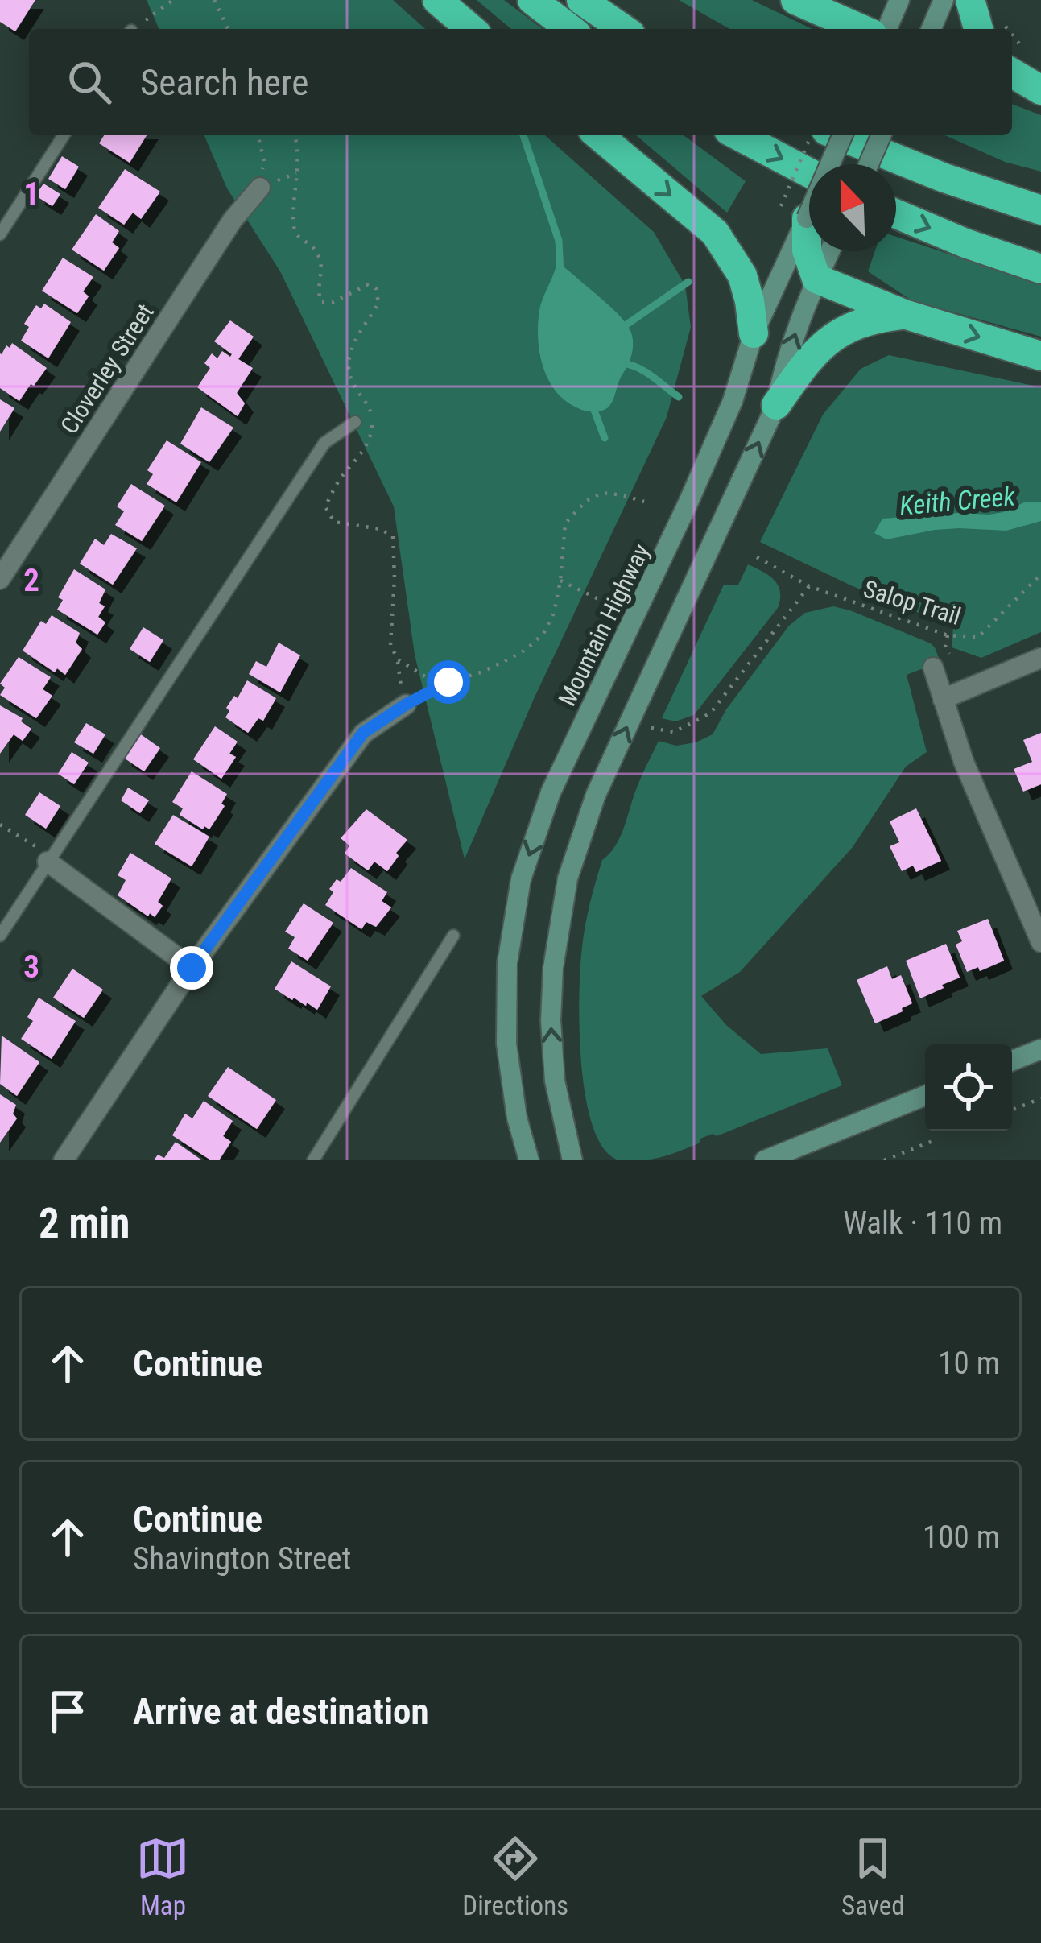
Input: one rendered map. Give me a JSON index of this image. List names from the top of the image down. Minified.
{"streets":{"main road":["Mountain Highway"],"street":["Cloverley Street"],"path":["Salop Trail"]},"water":["Keith Creek"],"north":"top left","page":{"search":"Search here","heading":["2 min","Walk · 110 m"],"list":[["Continue","10 m"],["Continue","Shavington Street","100 m"],"Arrive at destination"],"nav":["Map","Directions","Saved"]},"grid":{"rows":["1","2","3"]}}
